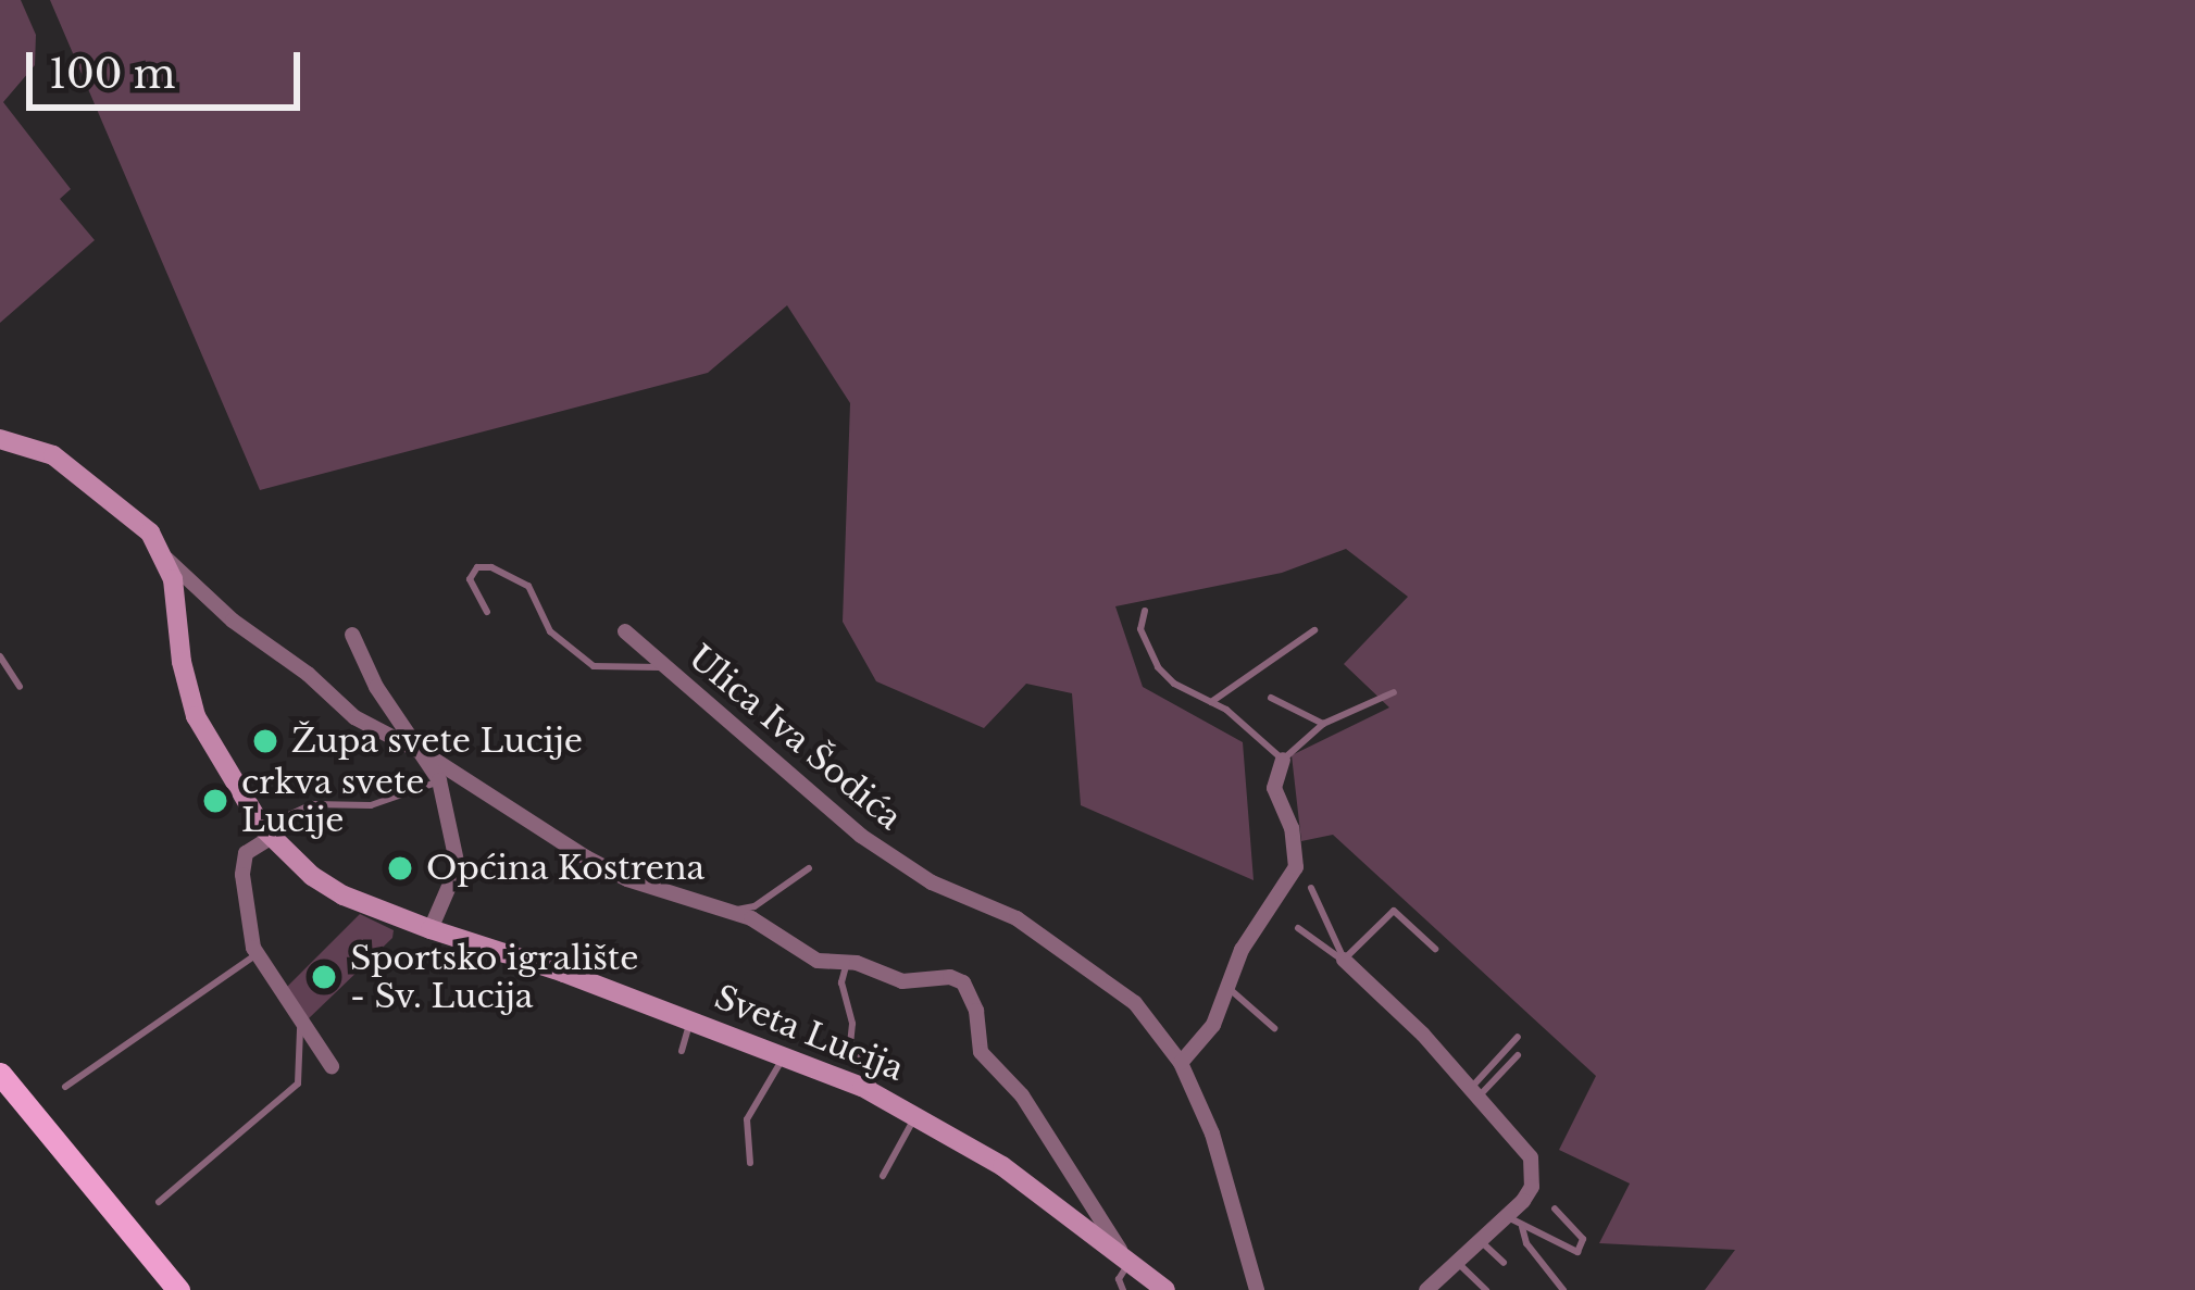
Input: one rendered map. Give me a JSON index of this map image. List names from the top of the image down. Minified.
{"streets":{"street":["Ulica Iva Šodića","Sveta Lucija"]},"places":["Župa svete Lucije","crkva svete Lucije","Općina Kostrena","Sportsko igralište - Sv. Lucija"],"scale_bar":"100 m"}
